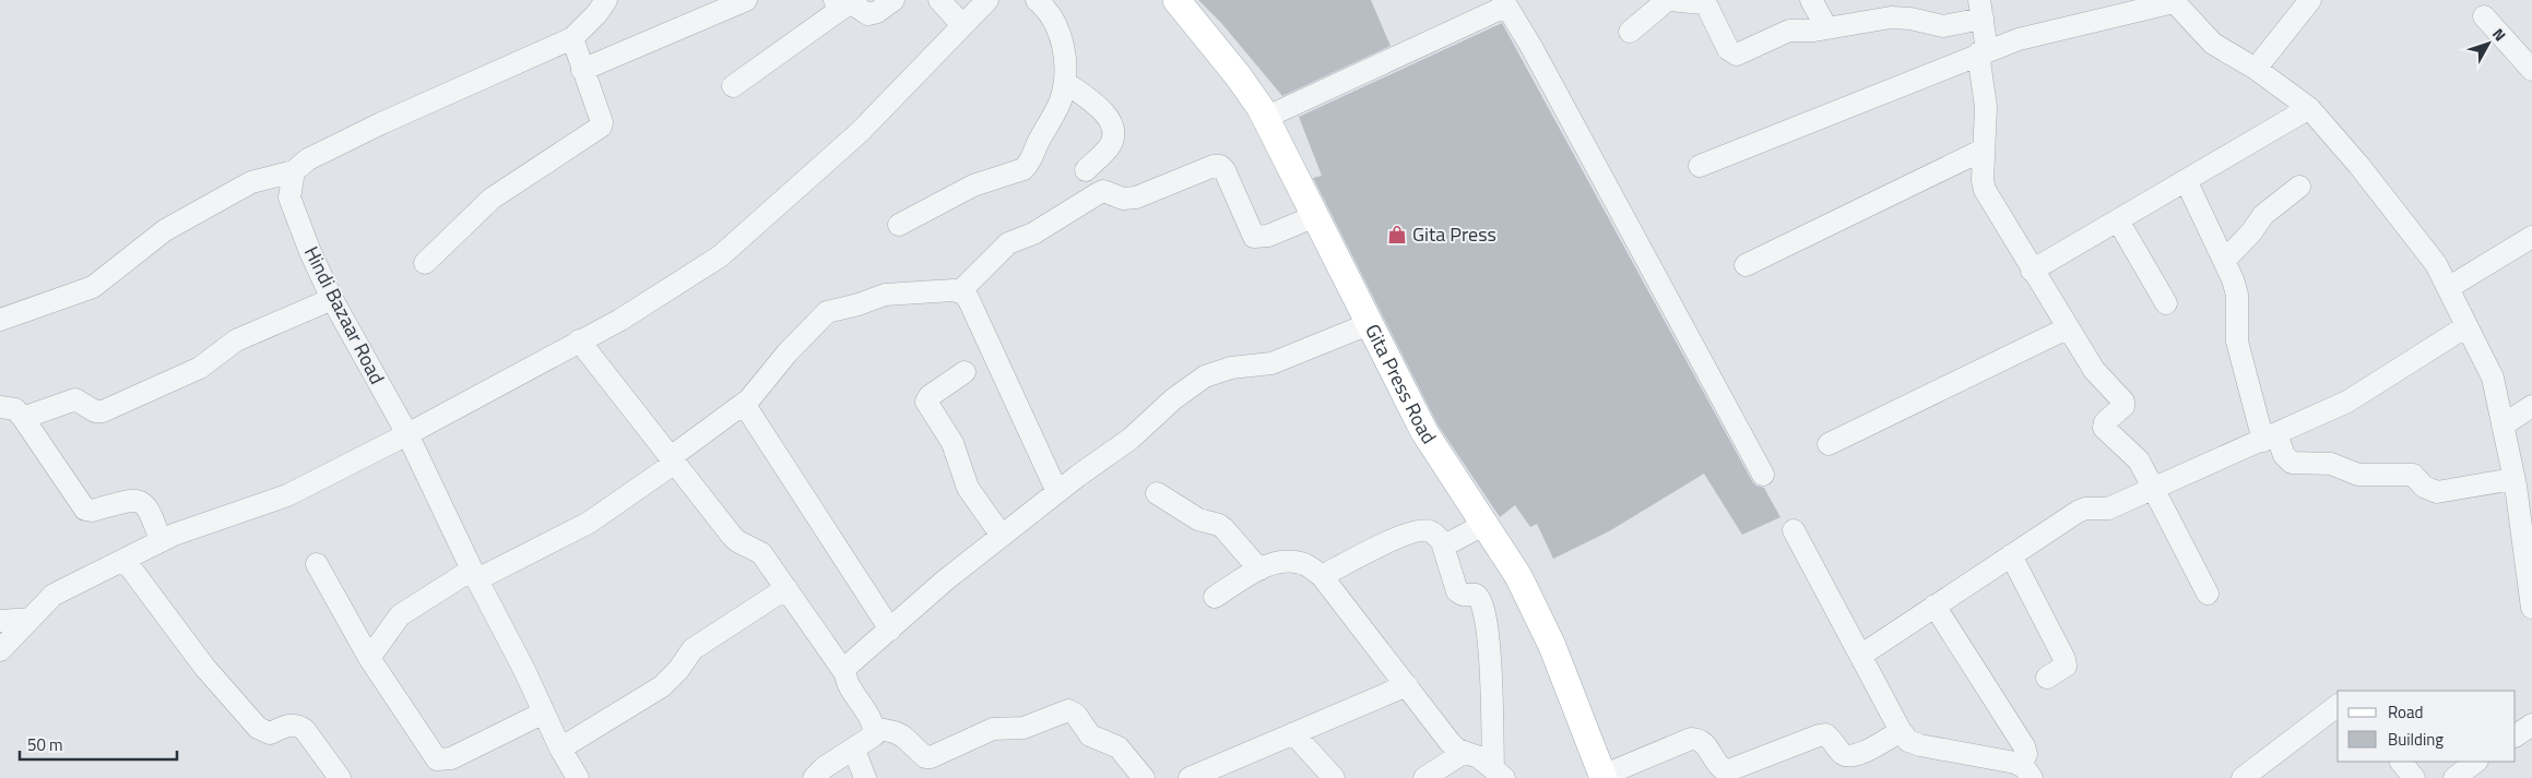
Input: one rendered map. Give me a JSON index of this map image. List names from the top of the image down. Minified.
{"streets":{"main road":["Gita Press Road"],"street":["Hindi Bazaar Road"]},"places":{"shop":["Gita Press"]},"legend":["Road","Building"],"scale_bar":"50 m","north":"top right"}
